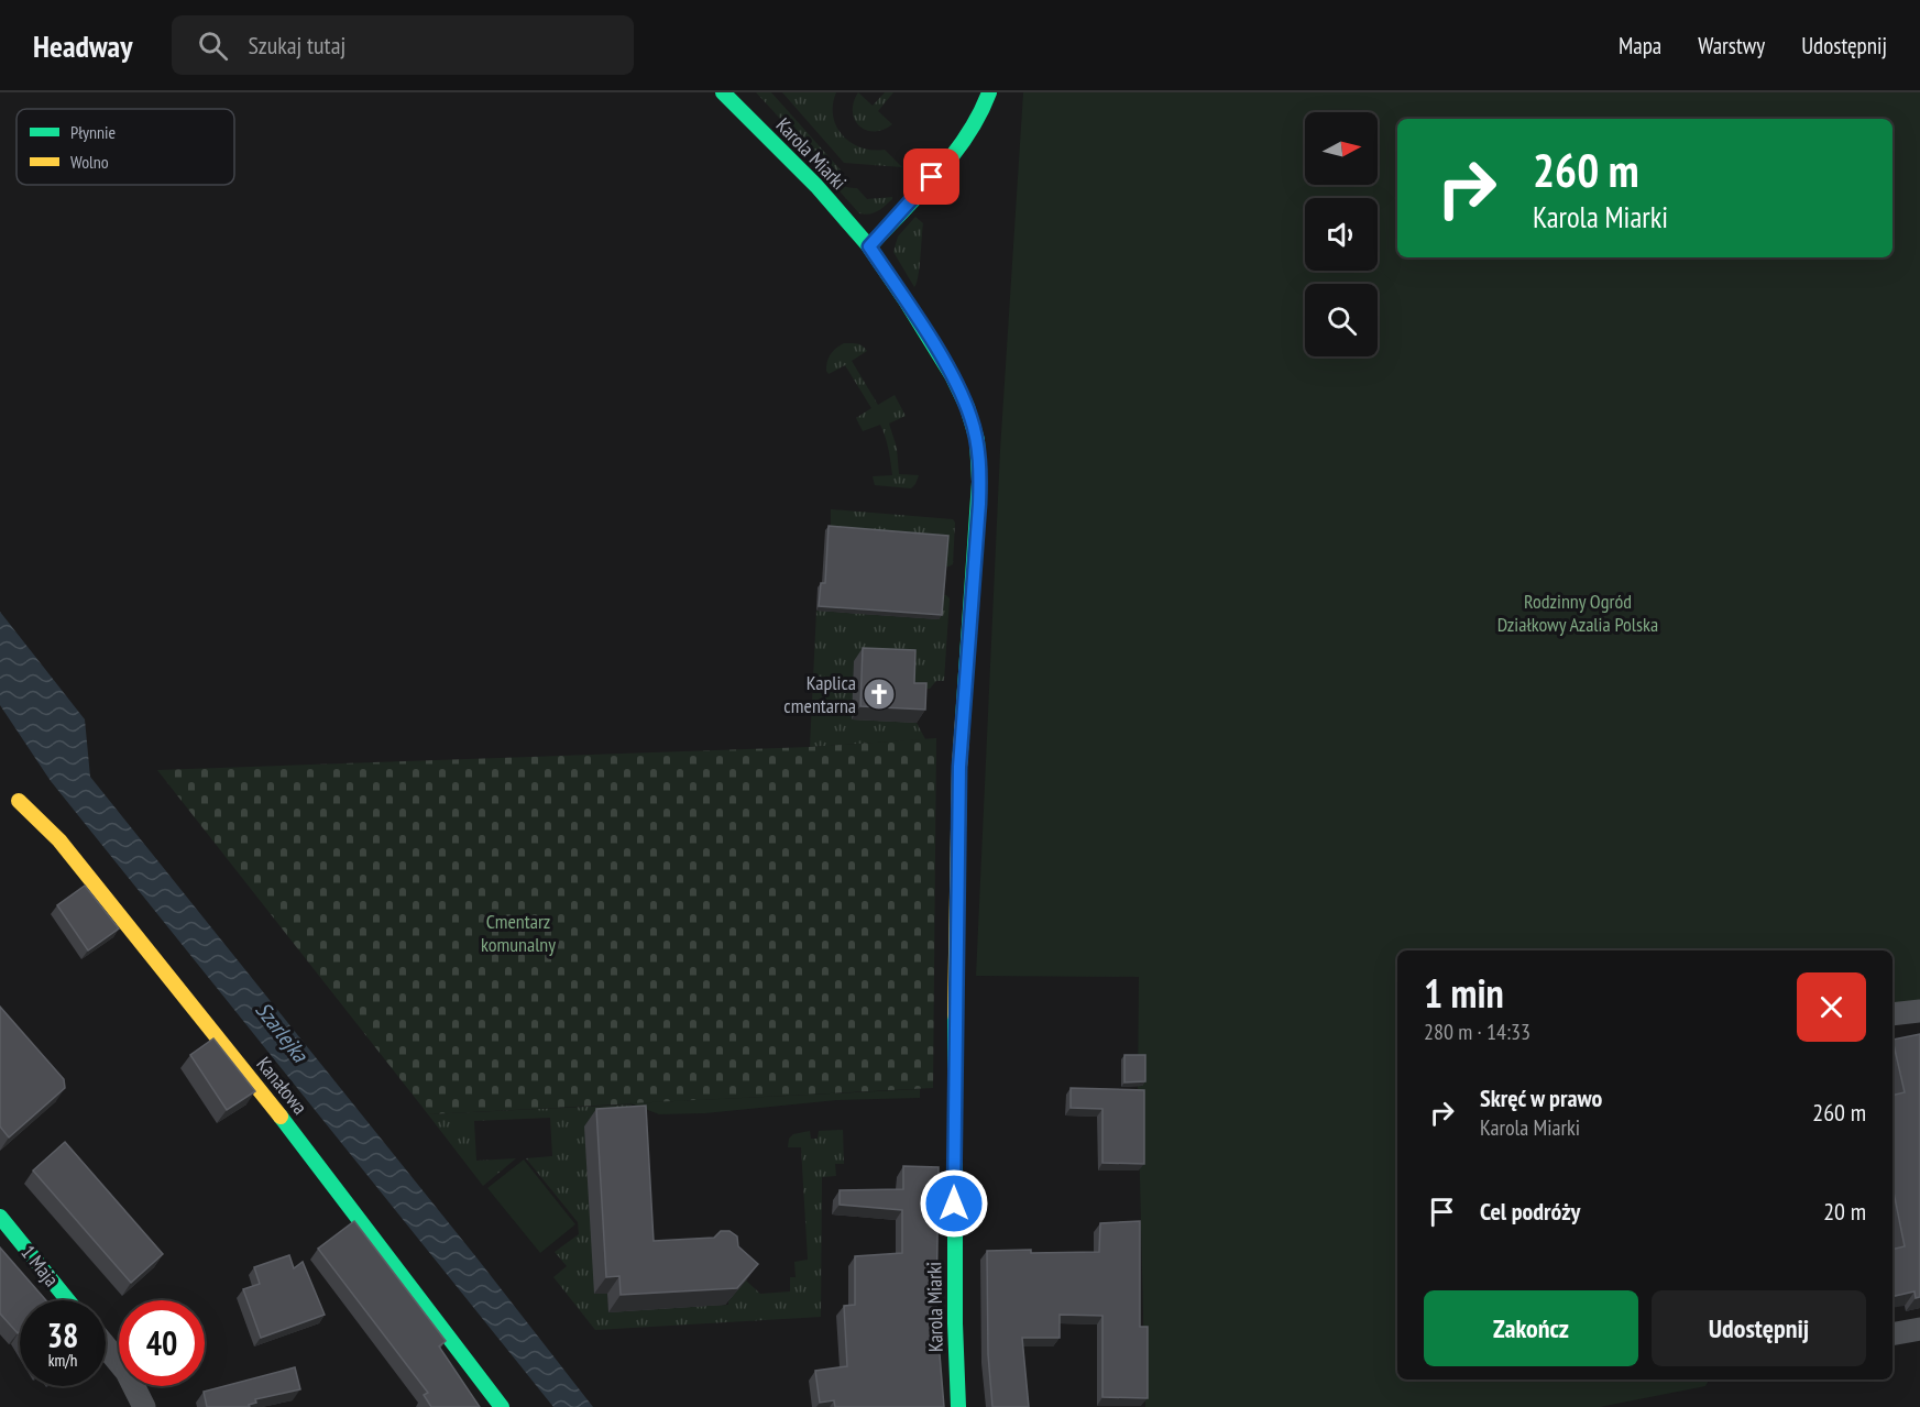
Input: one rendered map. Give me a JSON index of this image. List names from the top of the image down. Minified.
{"streets":{"street":["Karola Miarki","Kanałowa","1 Maja"]},"water":["Szarlejka"],"parks":["Rodzinny Ogród Działkowy Azalia Polska","Cmentarz komunalny"],"places":{"church":["Kaplica cmentarna"]},"legend":["Płynnie","Wolno"],"north":"right","page":{"header":"Headway","search":"Szukaj tutaj","nav":["Mapa","Warstwy","Udostępnij"],"turn":["260 m","Karola Miarki"],"heading":["1 min","280 m · 14:33"],"list":[{"name":"Skręć w prawo","note":"Karola Miarki","value":"260 m"},{"name":"Cel podróży","value":"20 m"}],"buttons":["Zakończ","Udostępnij"],"speed":"38 km/h","limit":"40"}}
